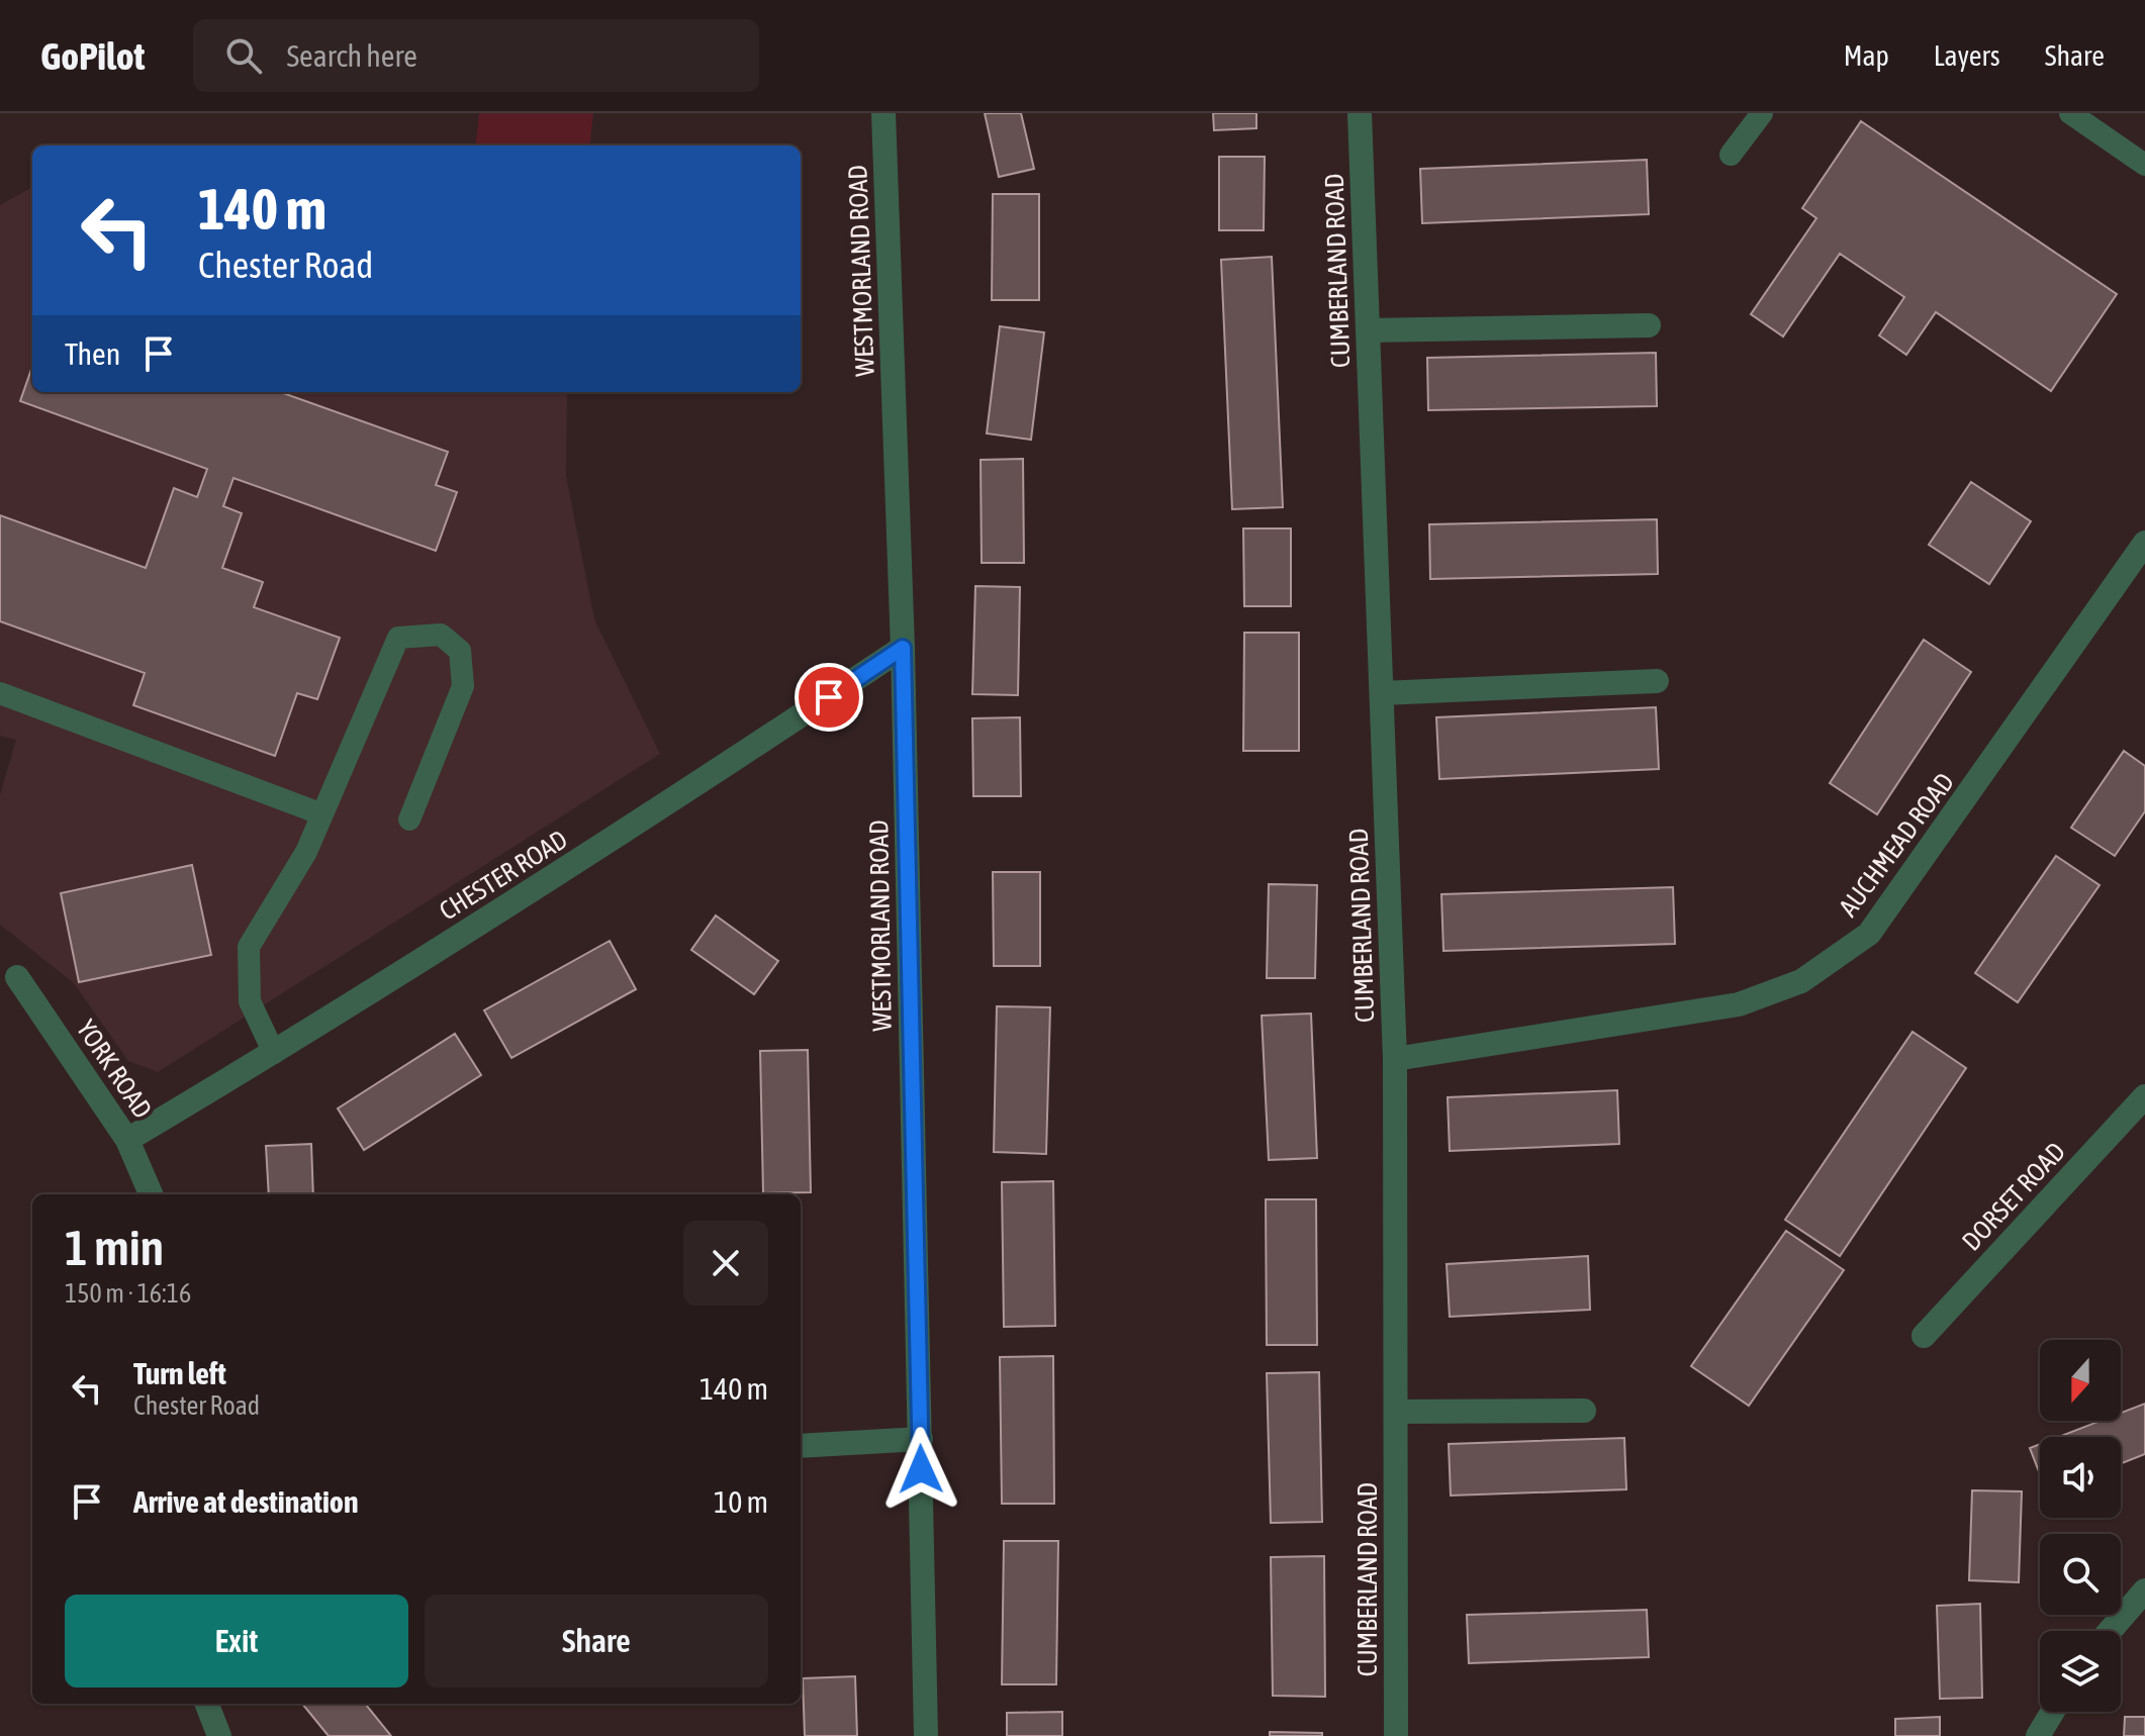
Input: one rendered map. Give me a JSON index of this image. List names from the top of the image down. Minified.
{"streets":{"street":["WESTMORLAND ROAD","CUMBERLAND ROAD","AUCHMEAD ROAD","CHESTER ROAD","YORK ROAD","DORSET ROAD"]},"crossings":[["WESTMORLAND ROAD","CHESTER ROAD"],["CUMBERLAND ROAD","AUCHMEAD ROAD"],["CHESTER ROAD","YORK ROAD"]],"north":"bottom","page":{"header":"GoPilot","search":"Search here","nav":["Map","Layers","Share"],"turn":["140 m","Chester Road"],"then":"Then","heading":["1 min","150 m · 16:16"],"list":[{"name":"Turn left","note":"Chester Road","value":"140 m"},{"name":"Arrive at destination","value":"10 m"}],"buttons":["Exit","Share"]}}
